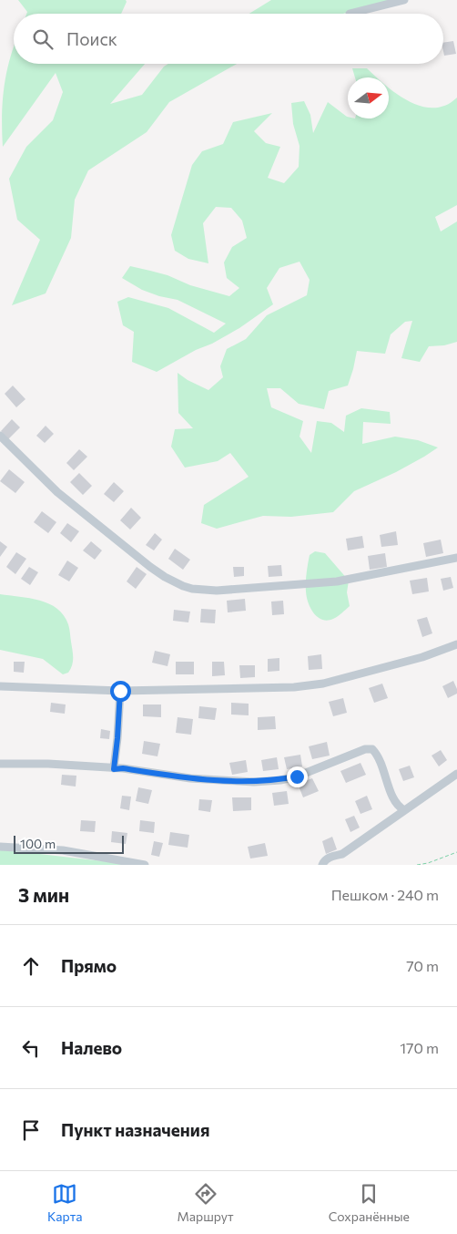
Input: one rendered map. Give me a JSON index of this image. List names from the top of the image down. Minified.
{"scale_bar":"100 m","north":"right","page":{"search":"Поиск","scale":"100 m","heading":["3 мин","Пешком · 240 m"],"list":[["Прямо","70 m"],["Налево","170 m"],"Пункт назначения"],"nav":["Карта","Маршрут","Сохранённые"]}}
